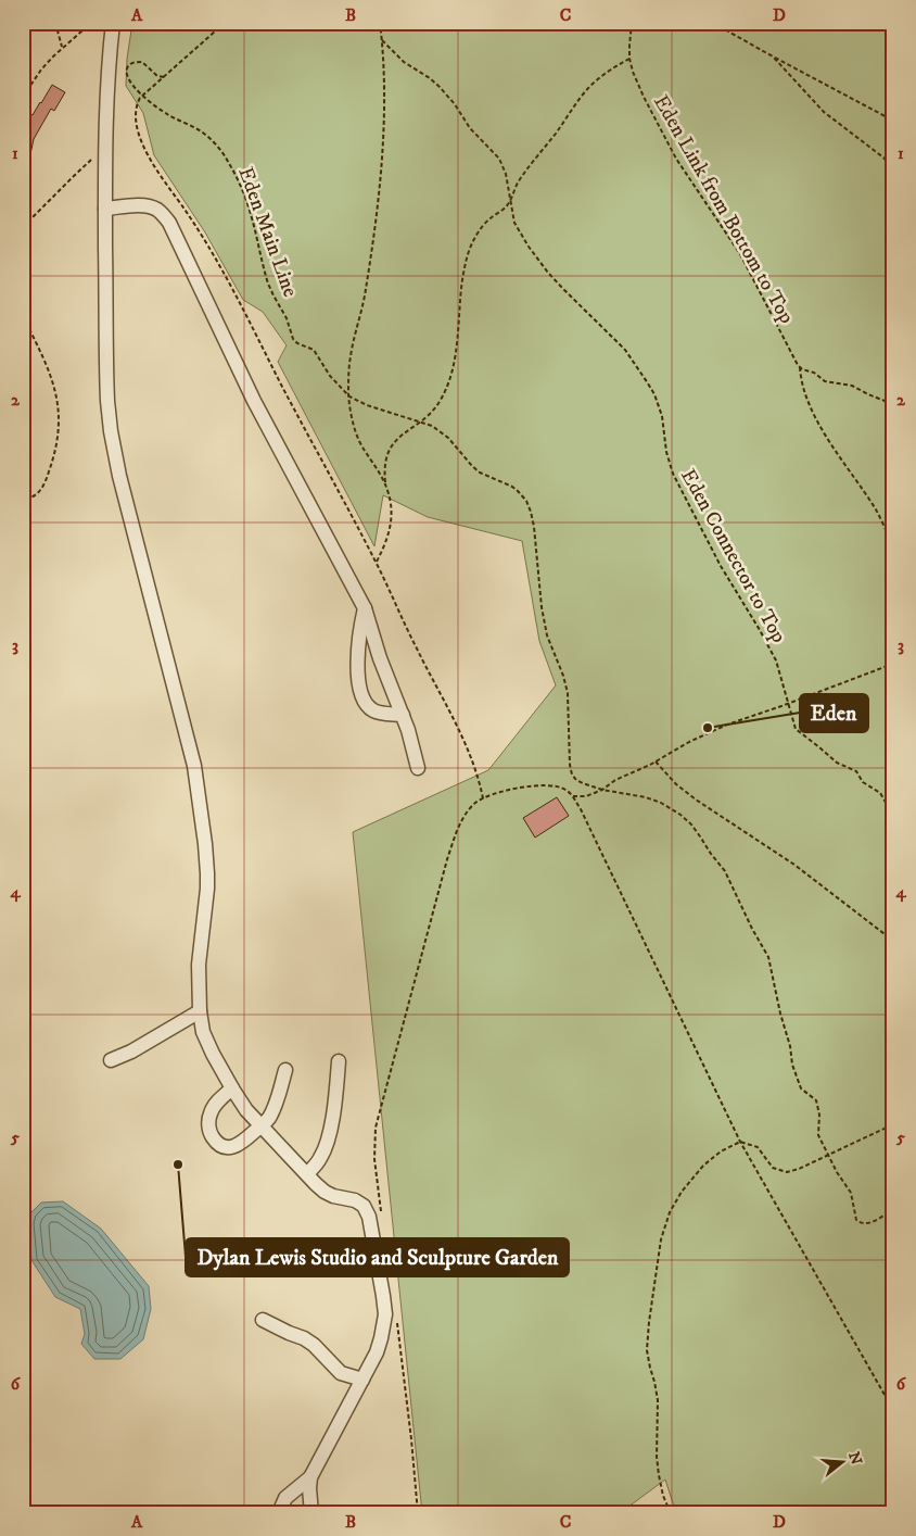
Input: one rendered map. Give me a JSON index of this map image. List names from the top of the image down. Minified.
{"streets":{"path":["Eden Link from Bottom to Top","Eden Main Line","Eden Connector to Top"]},"places":["Eden","Dylan Lewis Studio and Sculpture Garden"],"north":"right","grid":{"columns":["A","B","C","D"],"rows":["1","2","3","4","5","6"]}}
